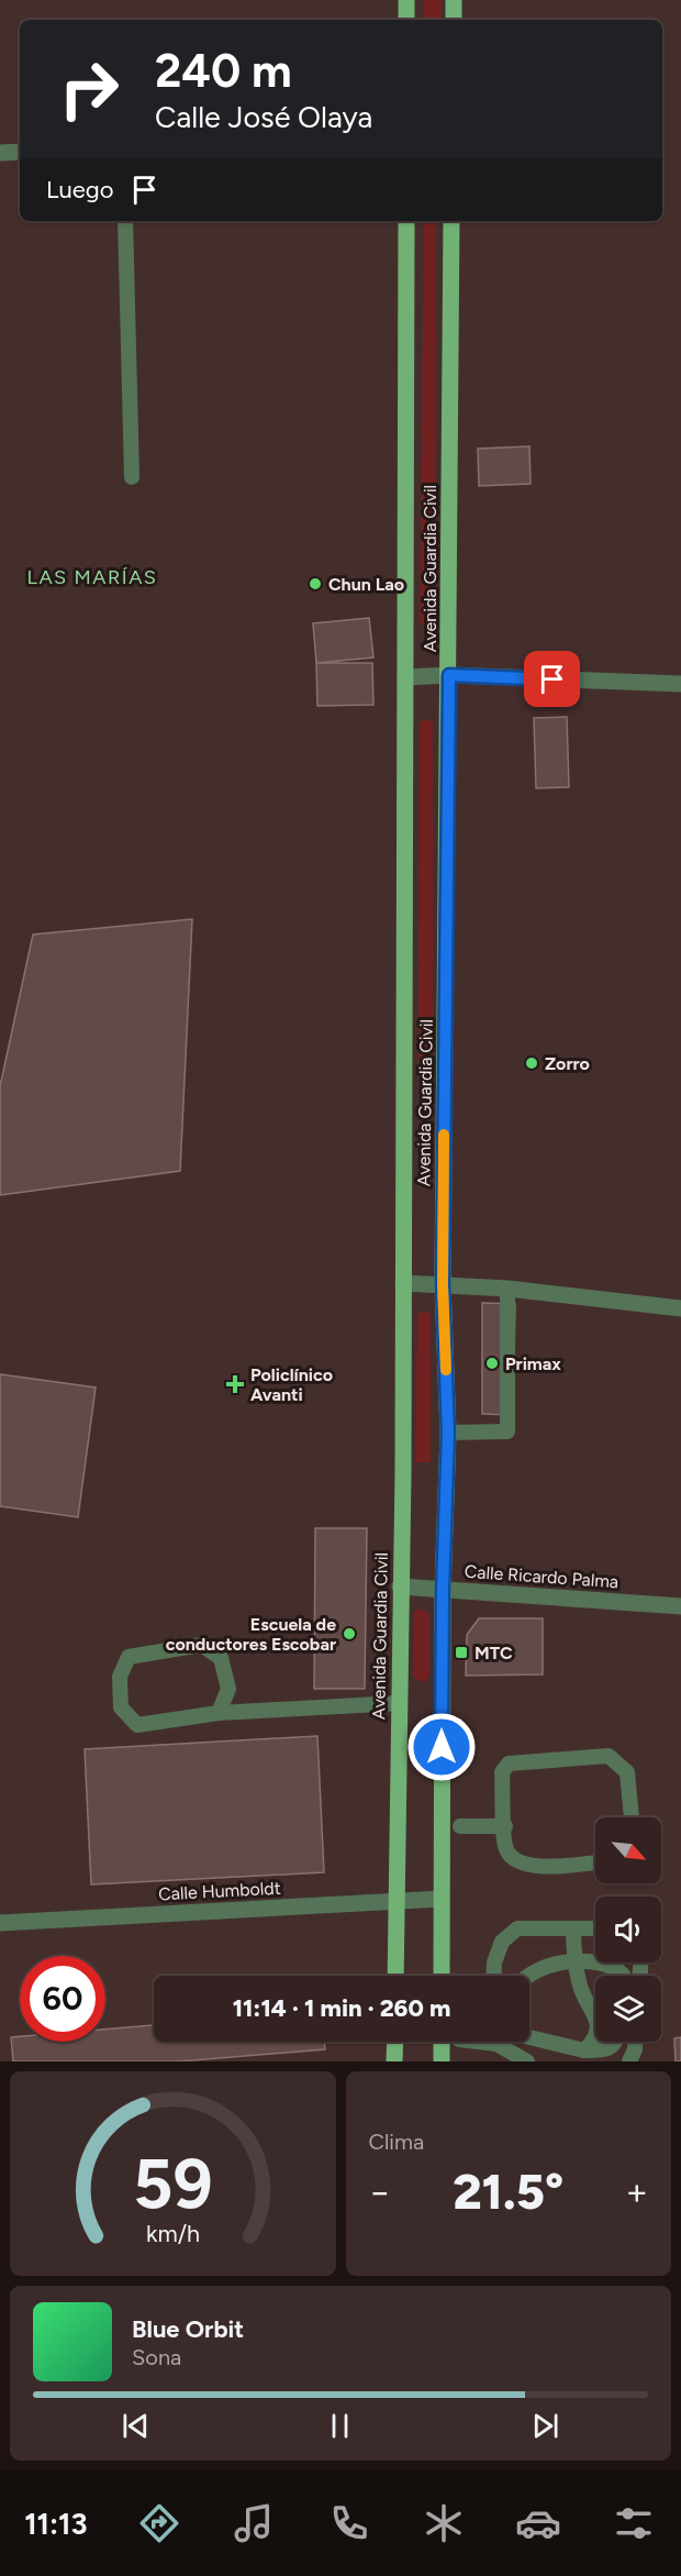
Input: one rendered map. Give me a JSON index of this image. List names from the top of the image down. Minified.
{"streets":{"main road":["Avenida Guardia Civil"],"street":["Calle Ricardo Palma","Calle Humboldt"]},"crossings":[["Avenida Guardia Civil","Calle Ricardo Palma"],["Avenida Guardia Civil","Calle Humboldt"]],"districts":["LAS MARÍAS"],"places":{"other":["Chun Lao","Zorro","Primax","Escuela de conductores Escobar"],"health":["Policlínico Avanti"],"transit":["MTC"]},"north":"bottom right","page":{"turn":["240 m","Calle José Olaya"],"then":"Luego","limit":"60","trip":"11:14 · 1 min · 260 m","tile":"Clima","heat":["−","21.5°","+"],"song":["Blue Orbit","Sona"],"tabs":"11:13","gauge":["59","km/h"]}}
